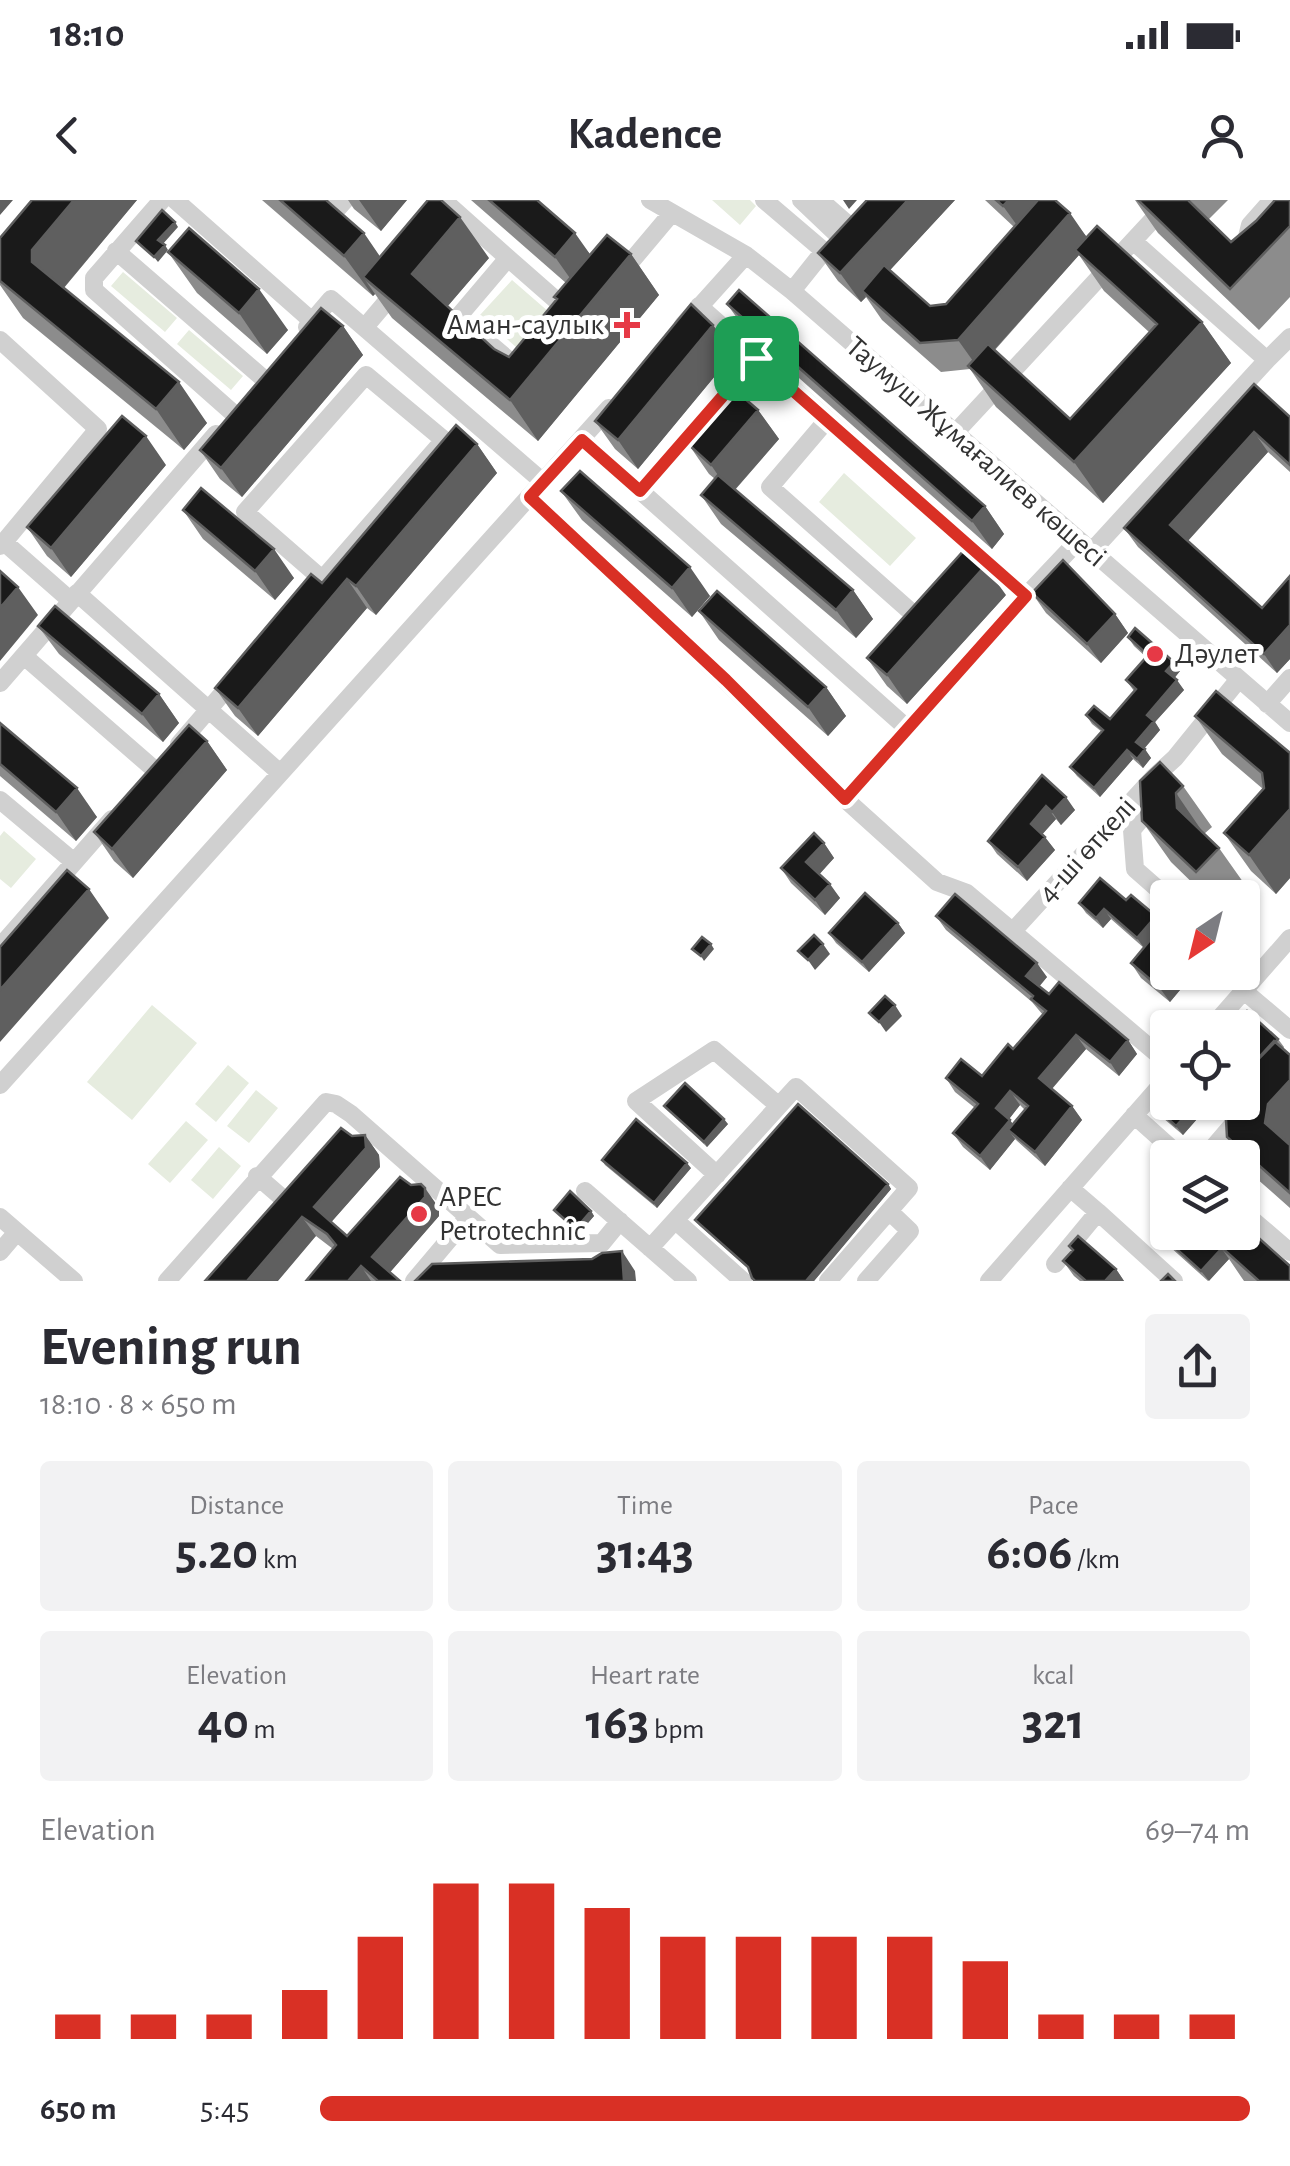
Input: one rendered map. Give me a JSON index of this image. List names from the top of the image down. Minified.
{"streets":{"street":["Таумуш Жұмағалиев көшесі","4-ші өткелі"]},"crossings":[["Таумуш Жұмағалиев көшесі","4-ші өткелі"]],"places":{"health":["Аман-саулык"],"other":["Дәулет","APEC Petrotechnic"]},"north":"bottom left","page":{"status":"18:10","header":"Kadence","heading":["Evening run","18:10 · 8 × 650 m"],"stats":[["Distance","5.20 km"],["Time","31:43"],["Pace","6:06 /km"],["Elevation","40 m"],["Heart rate","163 bpm"],["kcal","321"]],"chart":["Elevation","69–74 m"],"list":[{"name":"650 m","note":"5:45"}]}}
